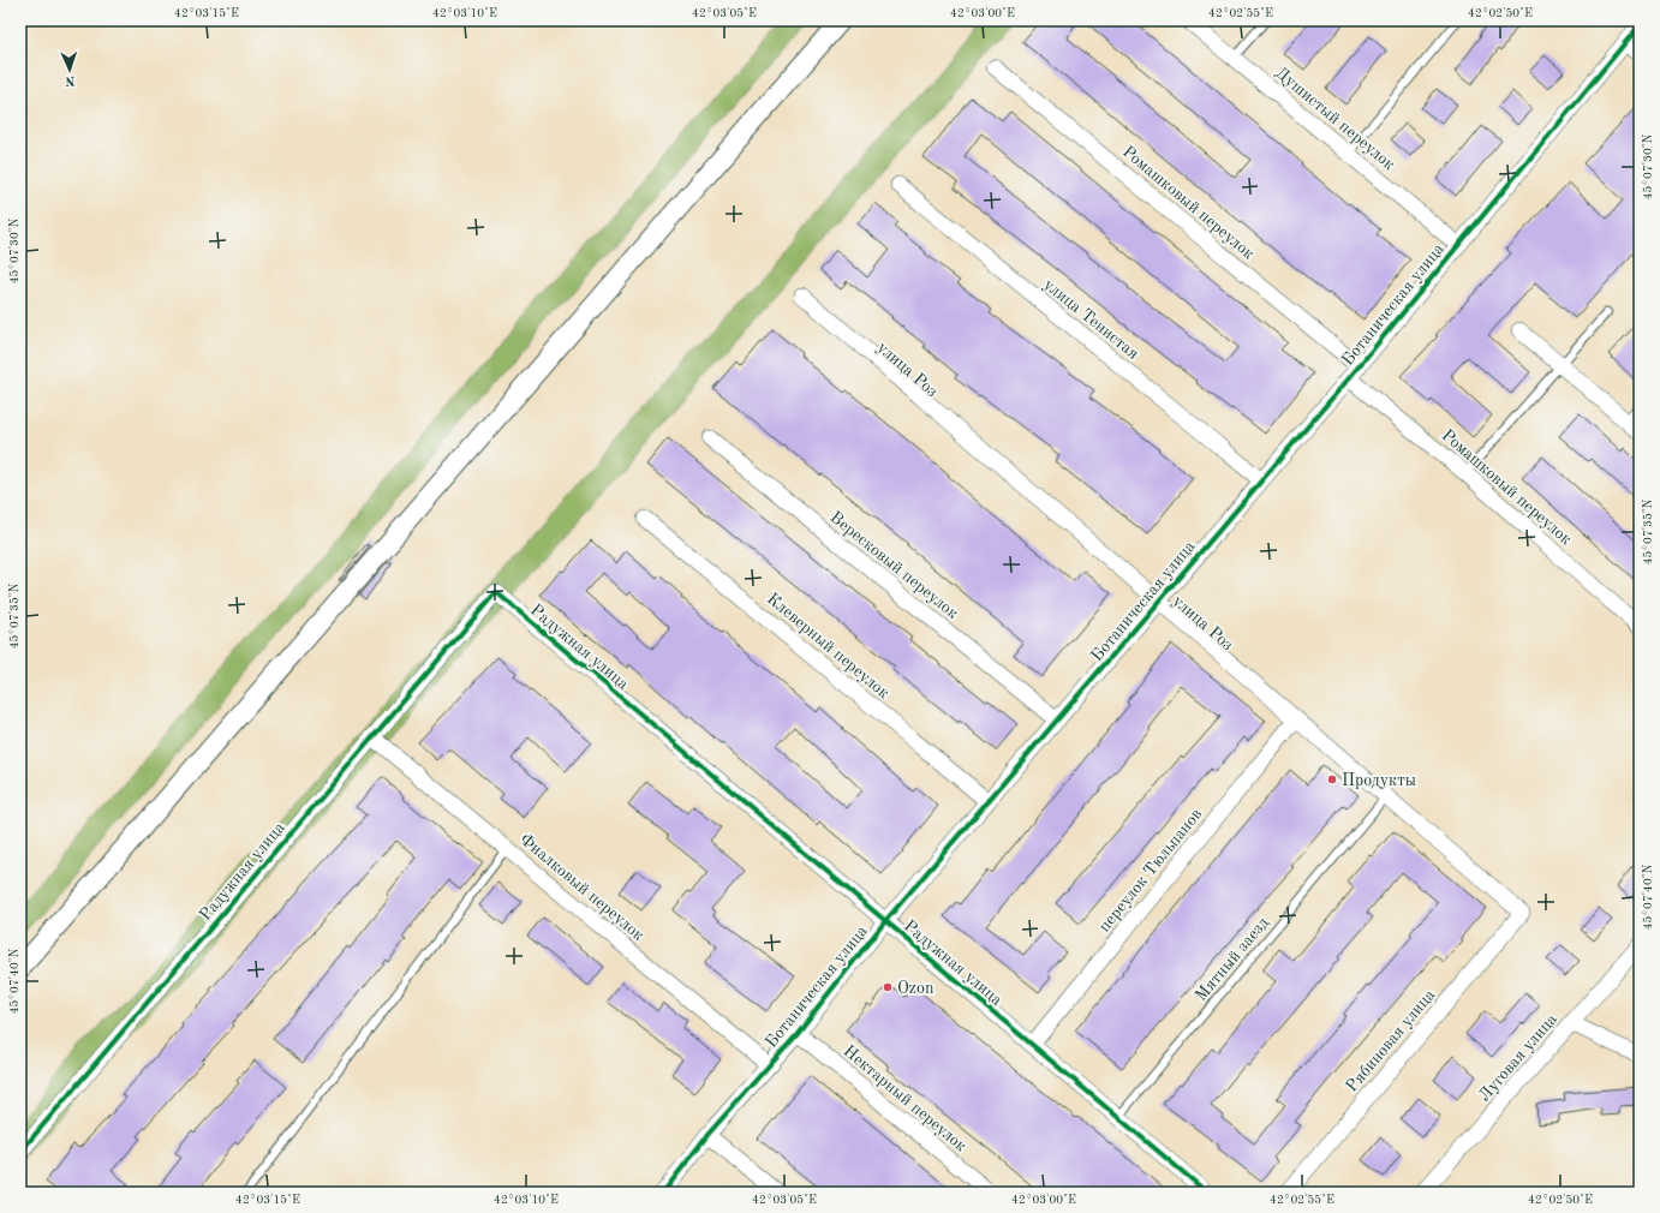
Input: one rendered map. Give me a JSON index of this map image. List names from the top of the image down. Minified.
{"streets":{"street":["Душистый переулок","Ромашковый переулок","Ботаническая улица","улица Тенистая","улица Роз","Вересковый переулок","Клеверный переулок","Радужная улица","переулок Тюльпанов","Фиалковый переулок","Рябиновая улица","Луговая улица","Нектарный переулок"],"lane":["Мятный заезд"]},"crossings":[["Душистый переулок","Ботаническая улица"],["Ромашковый переулок","Ботаническая улица"],["Ботаническая улица","улица Тенистая"],["Ботаническая улица","улица Роз"],["Ботаническая улица","Вересковый переулок"],["Ботаническая улица","Клеверный переулок"],["Ботаническая улица","Радужная улица"],["Ботаническая улица","Фиалковый переулок"],["Ботаническая улица","Нектарный переулок"],["улица Роз","переулок Тюльпанов"],["улица Роз","Мятный заезд"],["улица Роз","Рябиновая улица"],["Радужная улица","переулок Тюльпанов"],["Радужная улица","Фиалковый переулок"],["Радужная улица","Мятный заезд"]],"places":["Продукты","Ozon"],"north":"bottom","coordinates":["42°03'15\"E","42°03'10\"E","42°03'05\"E","42°03'00\"E","42°02'55\"E","42°02'50\"E","45°07'30\"N","45°07'35\"N","45°07'40\"N"]}
